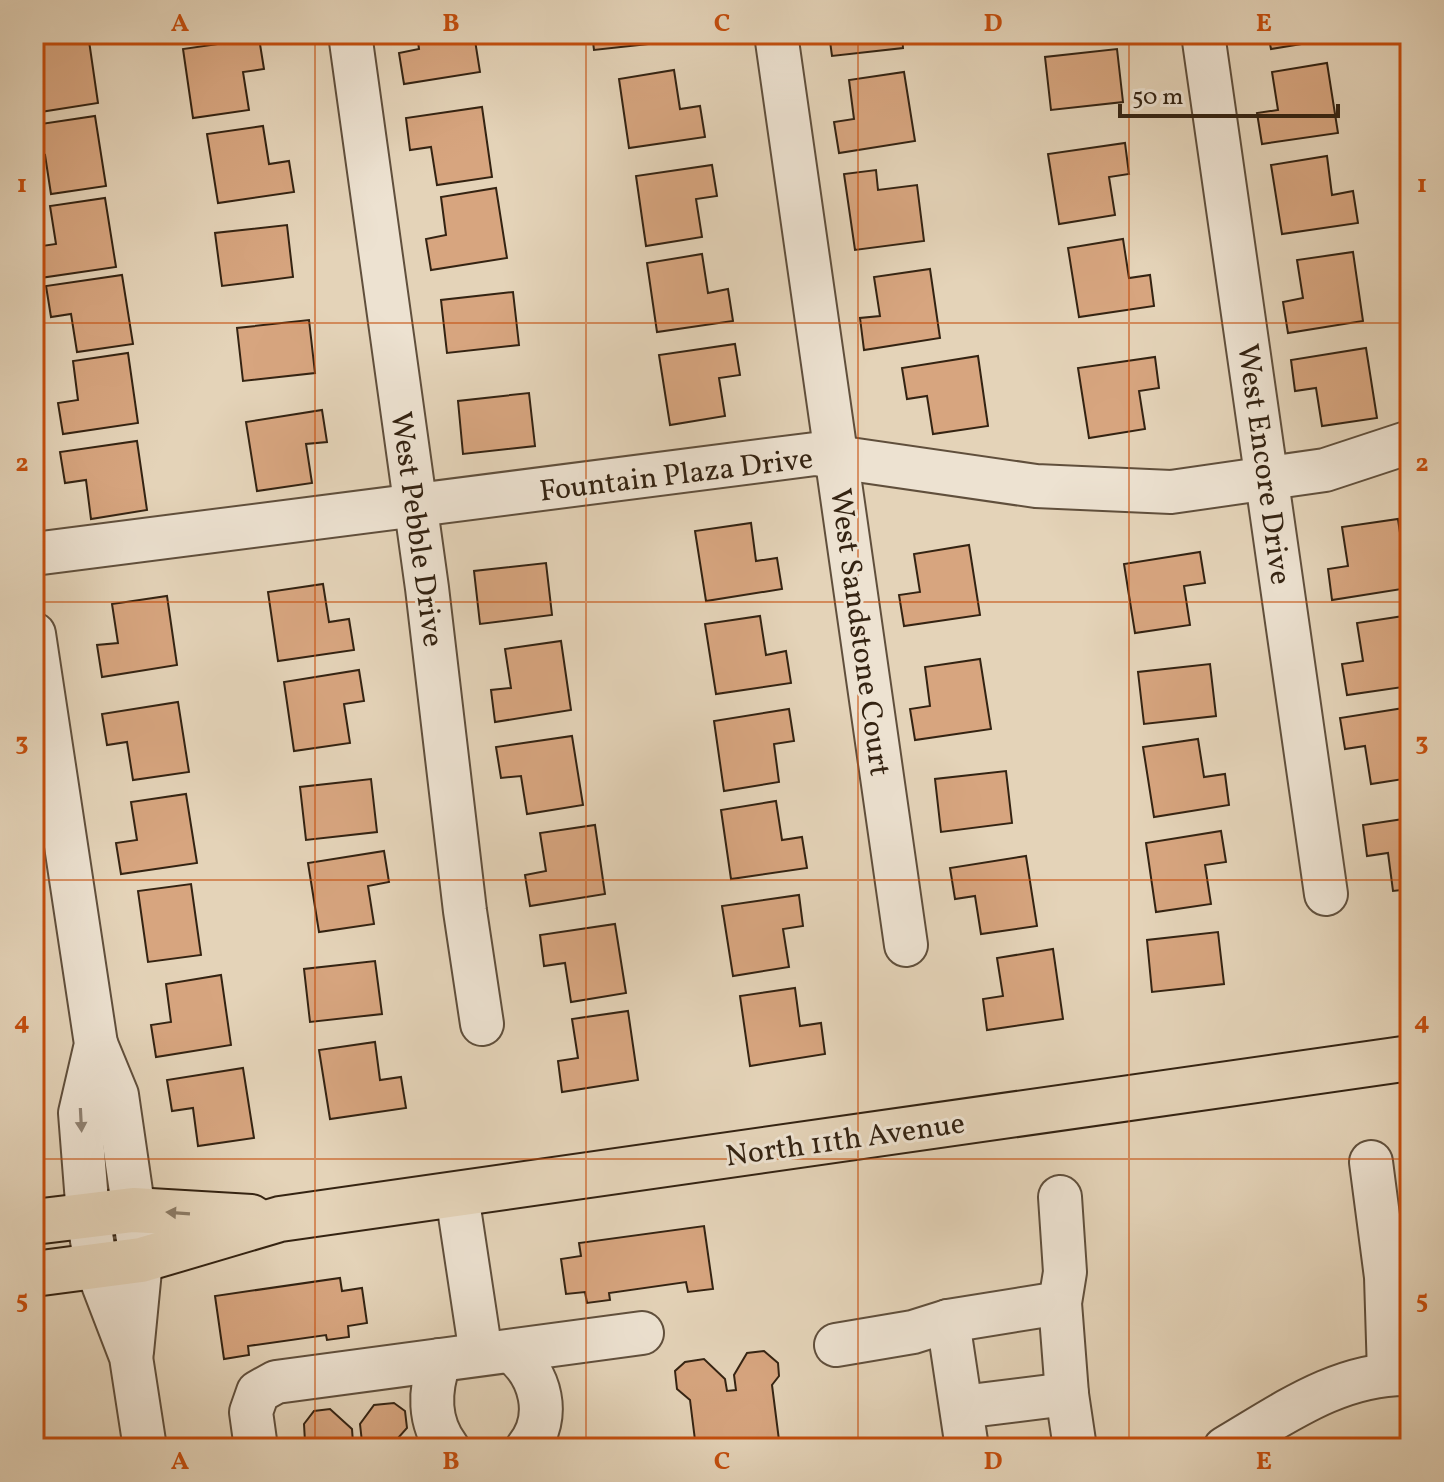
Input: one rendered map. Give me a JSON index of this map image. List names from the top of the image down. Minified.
{"streets":{"main road":["North 11th Avenue"],"street":["West Encore Drive","Fountain Plaza Drive","West Pebble Drive","West Sandstone Court"]},"crossings":[["West Encore Drive","Fountain Plaza Drive"],["Fountain Plaza Drive","West Pebble Drive"],["Fountain Plaza Drive","West Sandstone Court"]],"scale_bar":"50 m","grid":{"columns":["A","B","C","D","E"],"rows":["1","2","3","4","5"]}}
